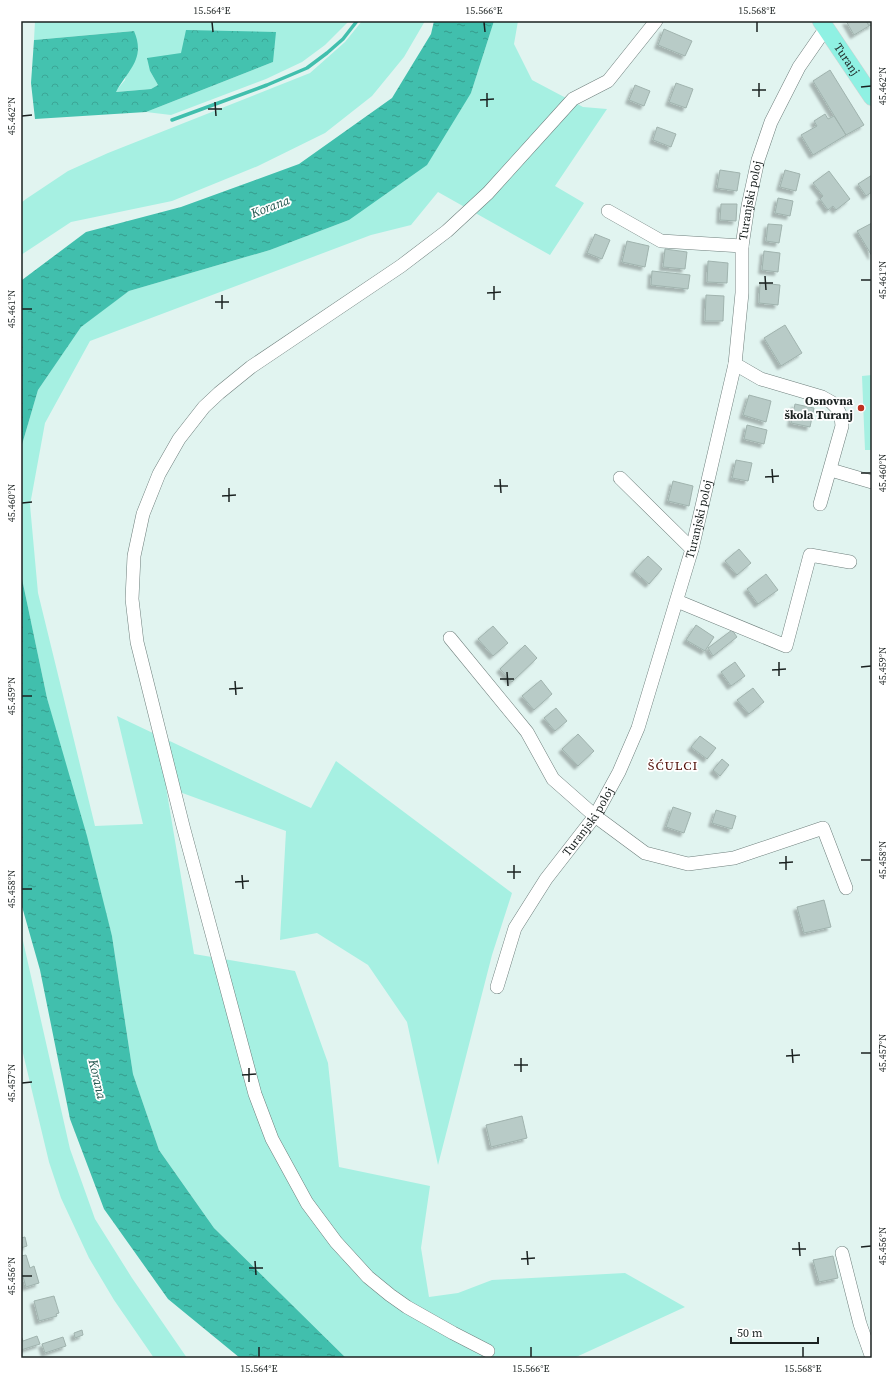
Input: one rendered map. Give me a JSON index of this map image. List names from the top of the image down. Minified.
{"streets":{"main road":["Turanj"],"street":["Turanjski poloj"]},"crossings":[["Turanj","Turanjski poloj"]],"districts":["ŠĆULCI"],"water":["Korana"],"places":["Osnovna škola Turanj"],"scale_bar":"50 m","coordinates":["15.564°E","15.566°E","15.568°E","45.462°N","45.461°N","45.460°N","45.459°N","45.458°N","45.457°N","45.456°N"]}
